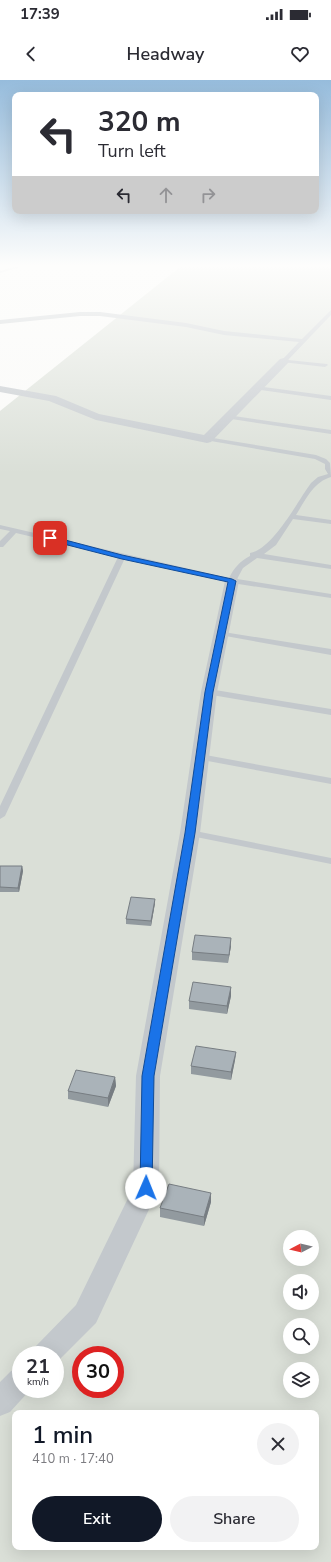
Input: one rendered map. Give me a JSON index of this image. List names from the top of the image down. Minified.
{"north":"left","page":{"status":"17:39","header":"Headway","turn":["320 m","Turn left"],"speed":"21 km/h","limit":"30","heading":["1 min","410 m · 17:40"],"buttons":["Exit","Share"]}}
